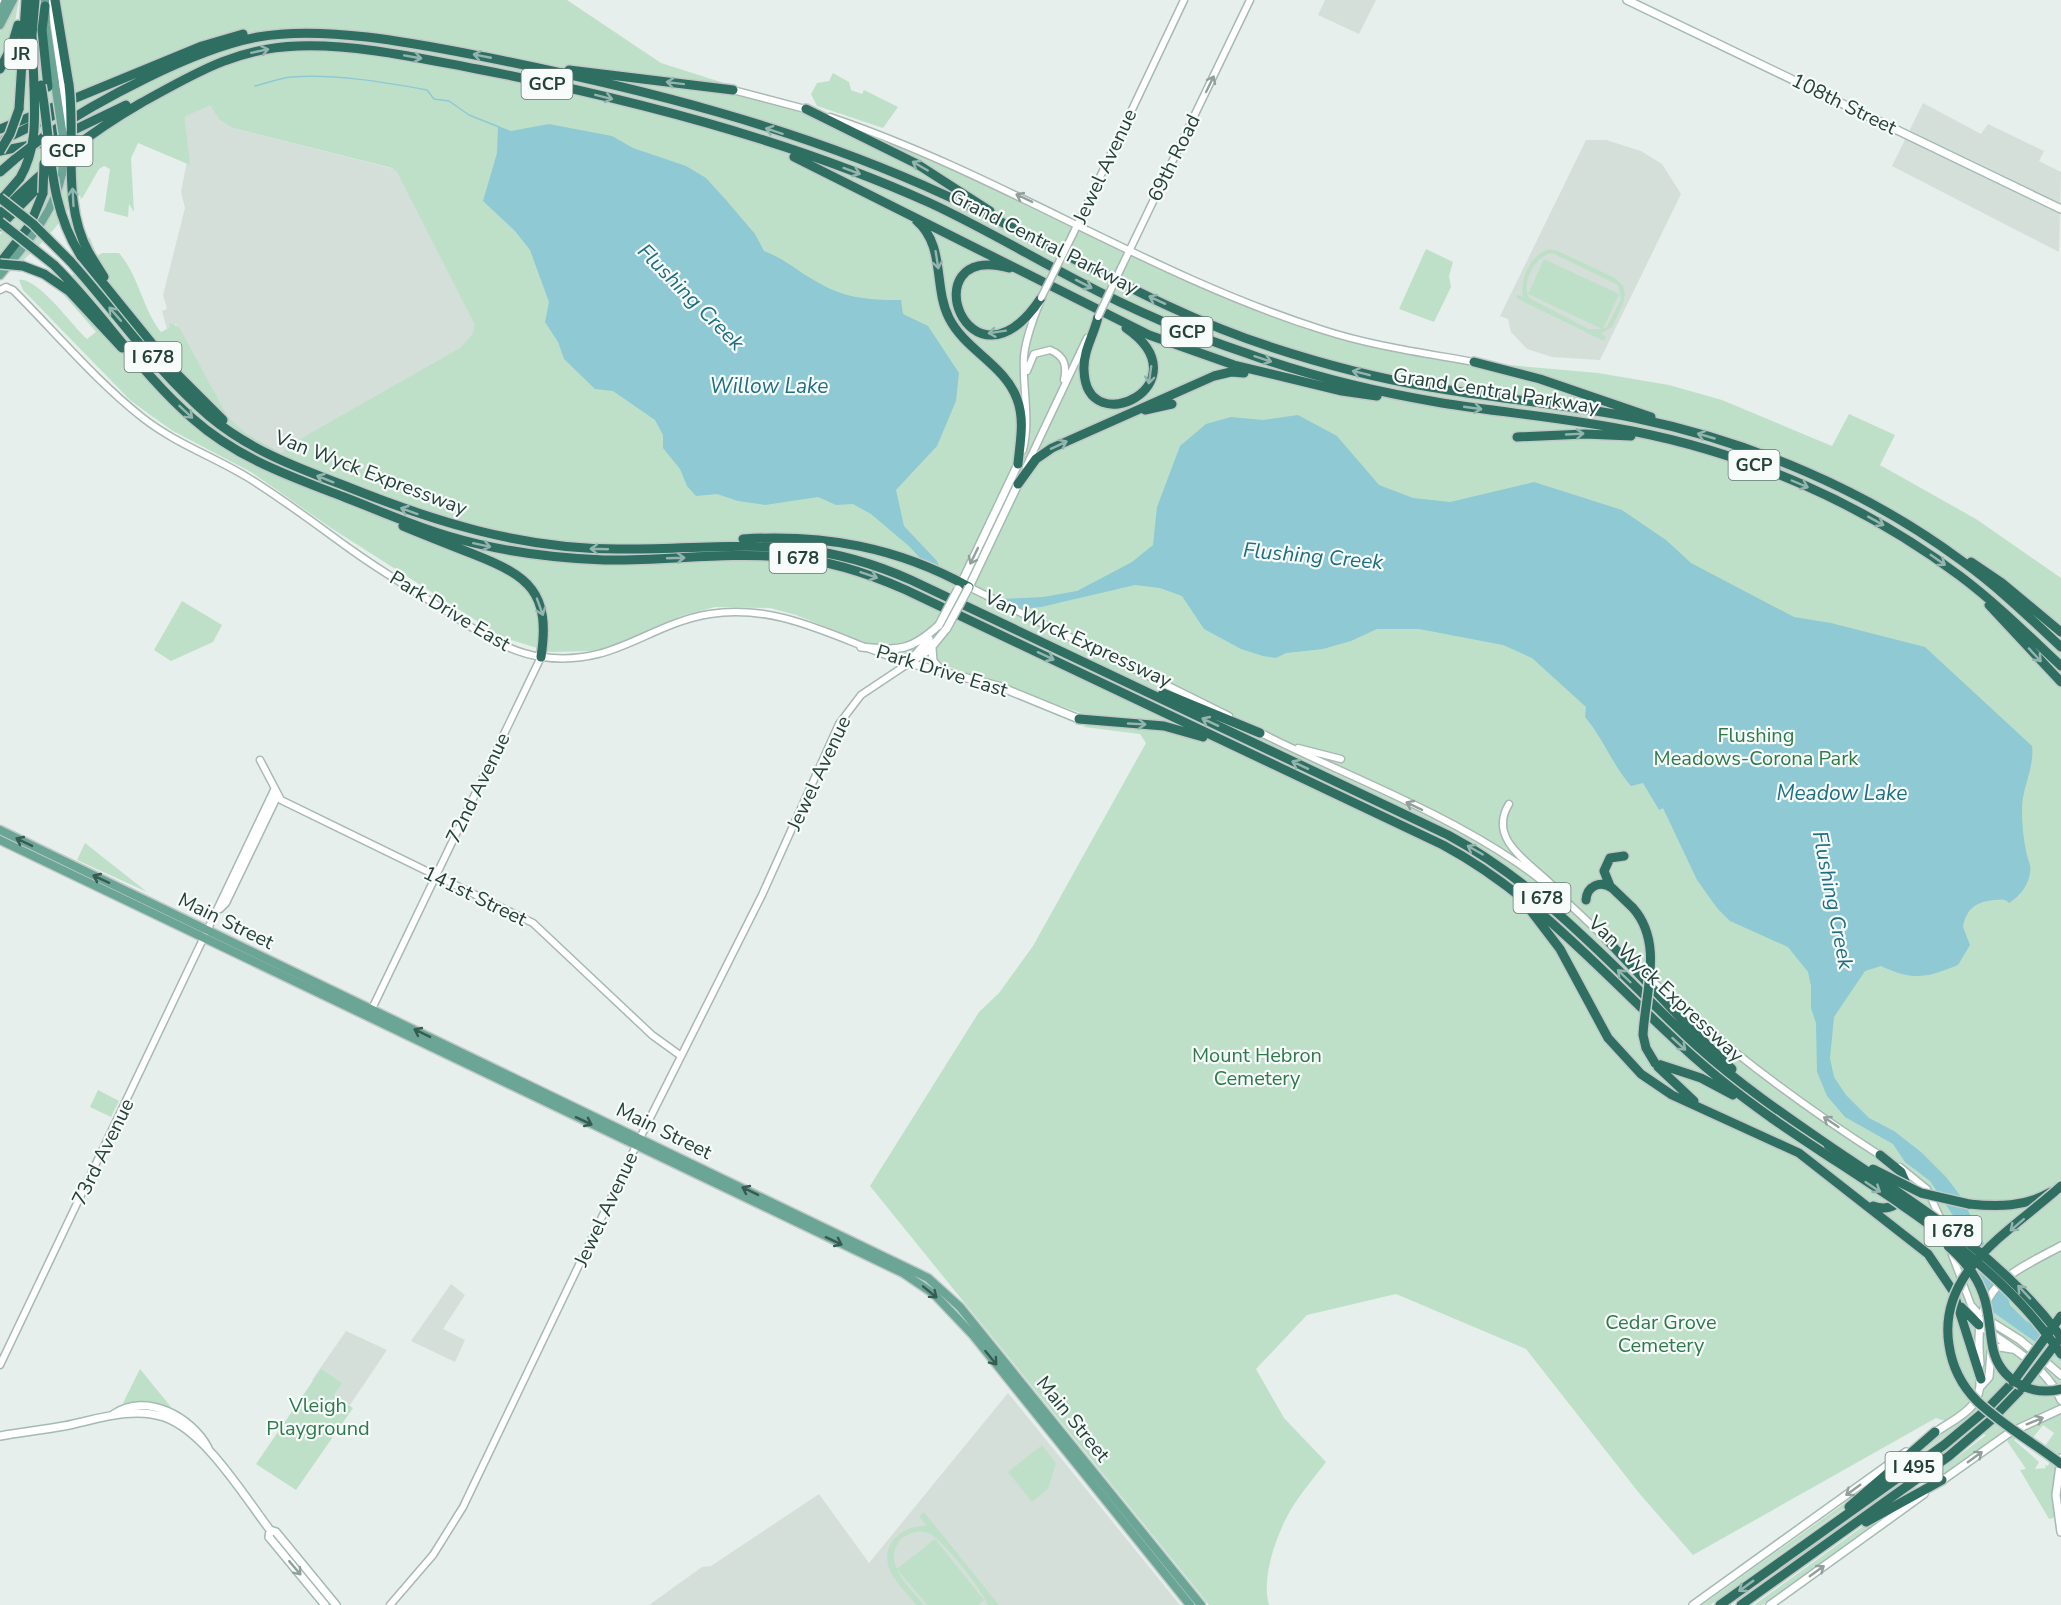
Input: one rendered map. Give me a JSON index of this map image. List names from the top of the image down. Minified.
{"streets":{"highway":["JR","GCP","Grand Central Parkway","I 678","Van Wyck Expressway","I 495"],"main road":["108th Street","Jewel Avenue","Park Drive East","Main Street"],"street":["69th Road","72nd Avenue","141st Street","73rd Avenue"]},"crossings":[["69th Road","Jewel Avenue"],["69th Road","Grand Central Parkway"],["Jewel Avenue","Grand Central Parkway"],["Jewel Avenue","Park Drive East"],["Jewel Avenue","141st Street"],["Jewel Avenue","Main Street"],["Grand Central Parkway","Van Wyck Expressway"],["Van Wyck Expressway","I 495"],["Park Drive East","72nd Avenue"],["72nd Avenue","141st Street"],["72nd Avenue","Main Street"],["141st Street","73rd Avenue"],["Main Street","73rd Avenue"]],"one_way":["69th Road"],"water":["Flushing Creek","Willow Lake","Meadow Lake"],"parks":["Flushing Meadows-Corona Park","Mount Hebron Cemetery","Cedar Grove Cemetery","Vleigh Playground"]}
